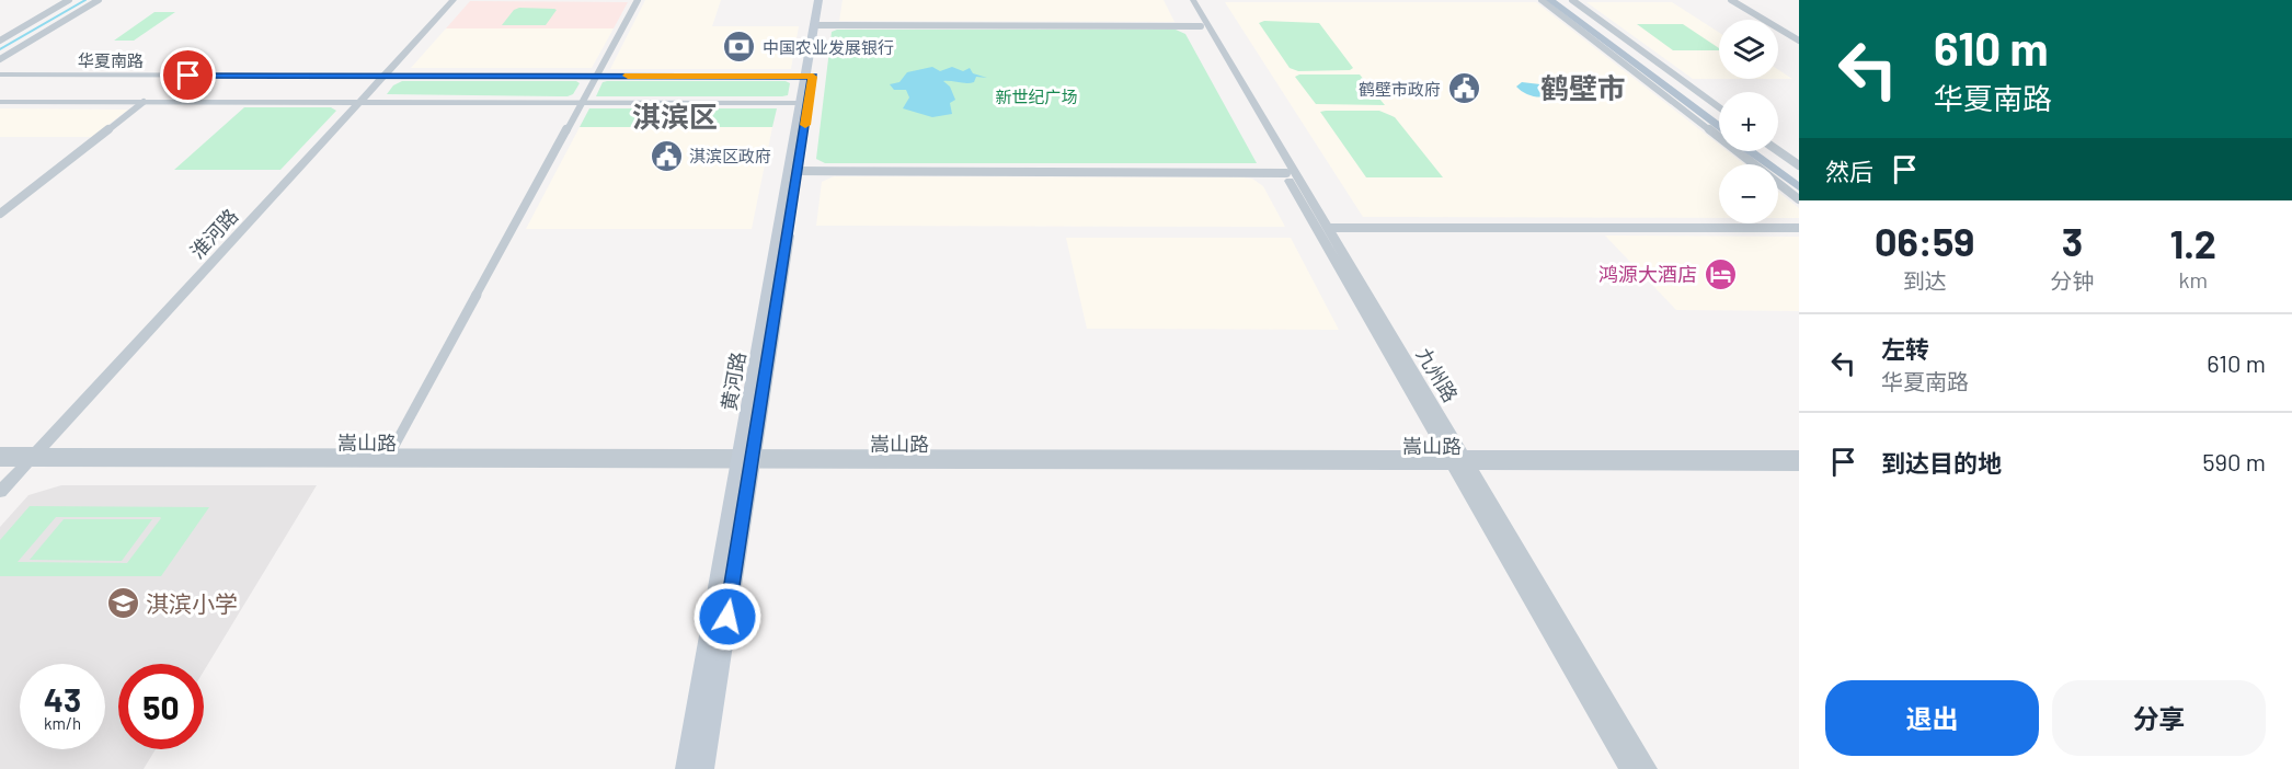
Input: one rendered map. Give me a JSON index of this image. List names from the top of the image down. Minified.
{"streets":{"main road":["黄河路"],"street":["华夏南路","淮河路","九州路","嵩山路"]},"crossings":[["华夏南路","淮河路"],["华夏南路","黄河路"],["淮河路","嵩山路"],["九州路","嵩山路"],["黄河路","嵩山路"]],"districts":["鹤壁市","淇滨区"],"parks":["新世纪广场"],"places":{"bank":["中国农业发展银行"],"public building":["鹤壁市政府","淇滨区政府"],"hotel":["鸿源大酒店"],"school or university":["淇滨小学"]},"page":{"turn":["610 m","华夏南路"],"map_buttons":["+","−"],"then":"然后","eta":["06:59","到达","3","分钟","1.2","km"],"list":[{"name":"左转","note":"华夏南路","value":"610 m"},{"name":"到达目的地","value":"590 m"}],"speed":"43 km/h","limit":"50","buttons":["退出","分享"]}}
